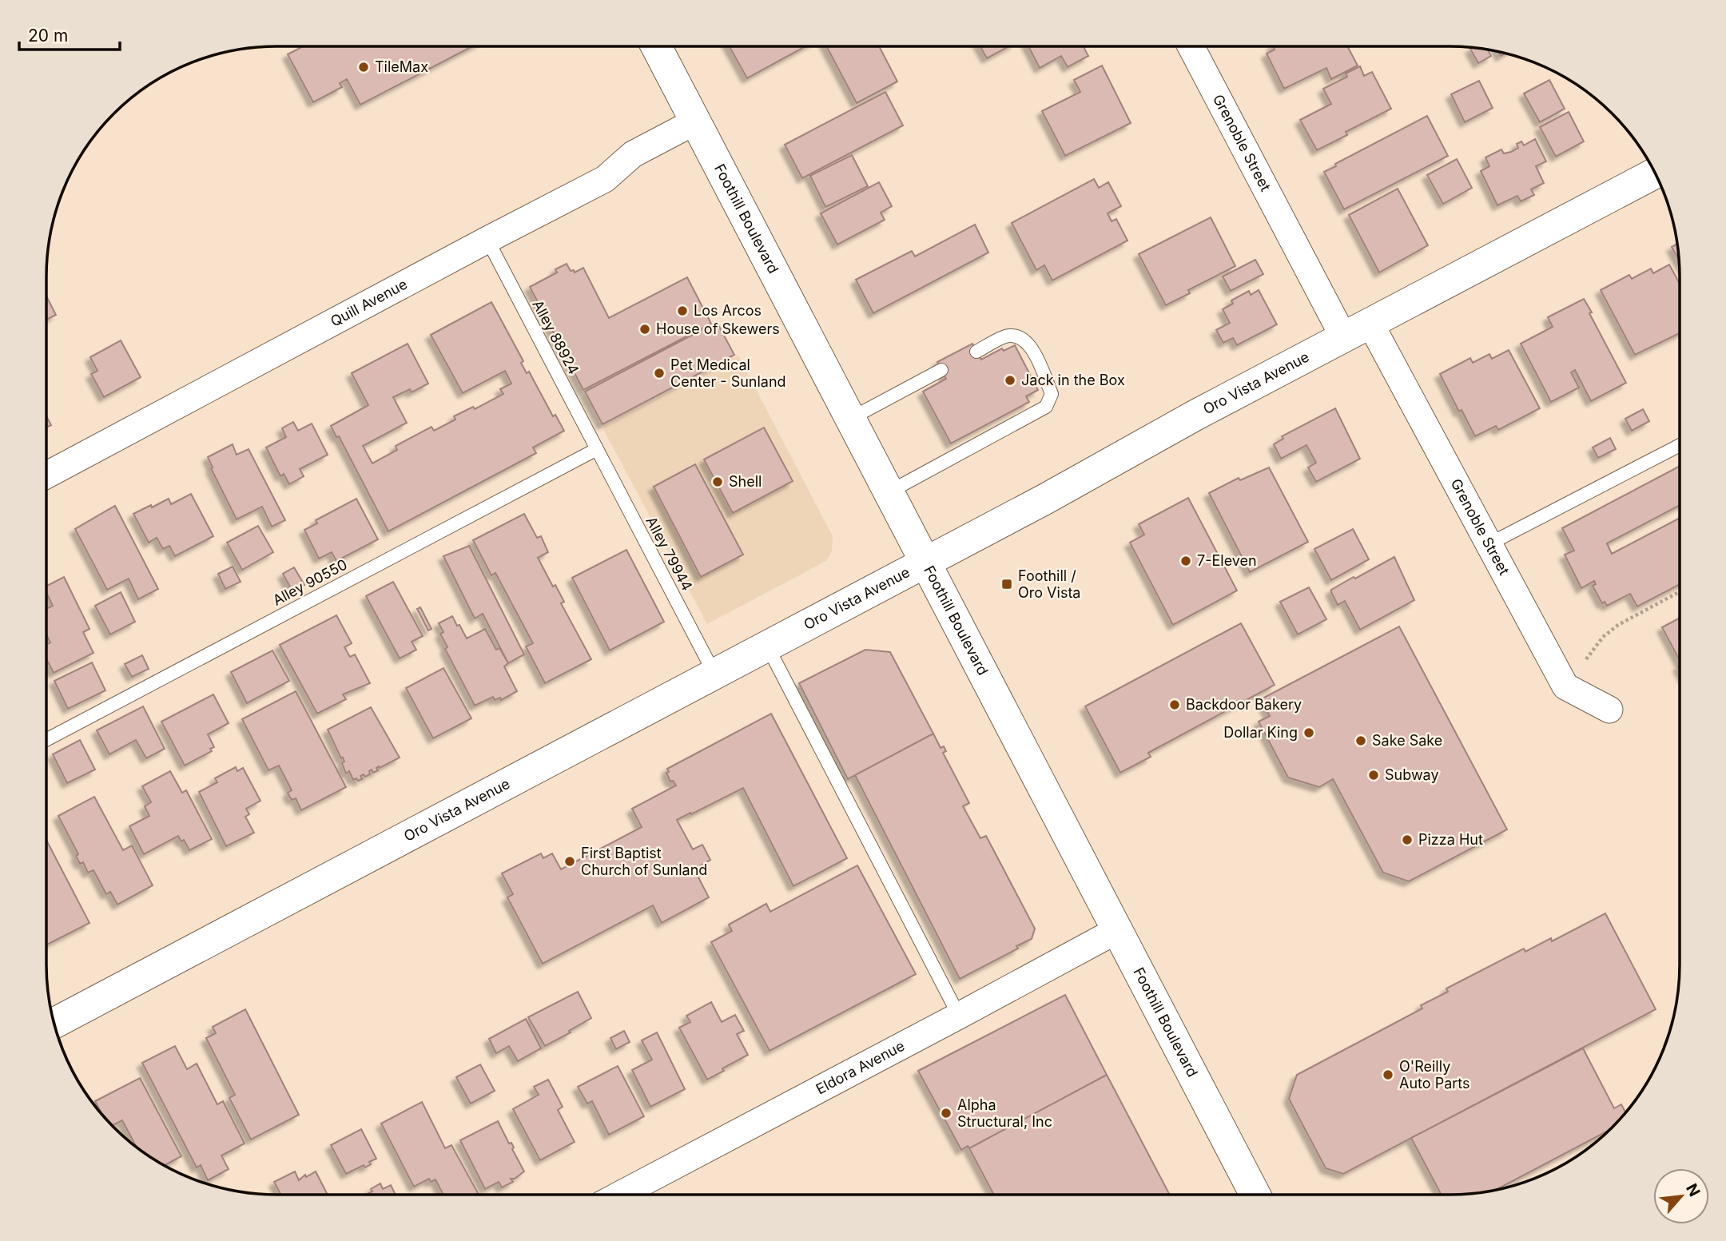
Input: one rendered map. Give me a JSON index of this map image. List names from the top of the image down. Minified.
{"streets":{"street":["Grenoble Street","Foothill Boulevard","Quill Avenue","Oro Vista Avenue","Eldora Avenue"],"lane":["Alley 88924","Alley 79944","Alley 90550"]},"crossings":[["Grenoble Street","Oro Vista Avenue"],["Foothill Boulevard","Quill Avenue"],["Foothill Boulevard","Oro Vista Avenue"],["Foothill Boulevard","Eldora Avenue"],["Quill Avenue","Alley 88924"],["Alley 88924","Alley 79944"],["Alley 88924","Alley 90550"],["Oro Vista Avenue","Alley 79944"],["Alley 79944","Alley 90550"]],"places":{"other":["TileMax","Los Arcos","House of Skewers","Pet Medical Center - Sunland","Jack in the Box","Shell","7-Eleven","Backdoor Bakery","Dollar King","Sake Sake","Subway","Pizza Hut","First Baptist Church of Sunland","O'Reilly Auto Parts","Alpha Structural, Inc"],"transit":["Foothill / Oro Vista"]},"scale_bar":"20 m","north":"top right"}
